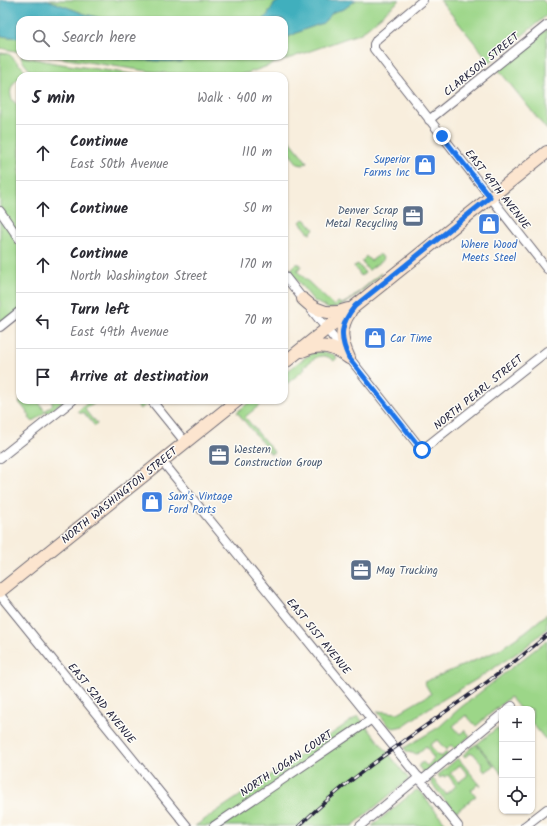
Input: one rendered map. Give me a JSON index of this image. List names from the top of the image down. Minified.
{"streets":{"main road":["NORTH WASHINGTON STREET"],"street":["CLARKSON STREET","EAST 49TH AVENUE","NORTH PEARL STREET","EAST 51ST AVENUE","EAST 52ND AVENUE","NORTH LOGAN COURT"]},"crossings":[["CLARKSON STREET","EAST 49TH AVENUE"],["NORTH WASHINGTON STREET","EAST 51ST AVENUE"],["EAST 51ST AVENUE","NORTH LOGAN COURT"]],"places":{"shop":["Superior Farms Inc","Where Wood Meets Steel","Car Time","Sam's Vintage Ford Parts"],"office":["Denver Scrap Metal Recycling","Western Construction Group","May Trucking"]},"page":{"search":"Search here","heading":["5 min","Walk · 400 m"],"list":[["Continue","East 50th Avenue","110 m"],["Continue","50 m"],["Continue","North Washington Street","170 m"],["Turn left","East 49th Avenue","70 m"],"Arrive at destination"],"map_buttons":["+","−"]}}
